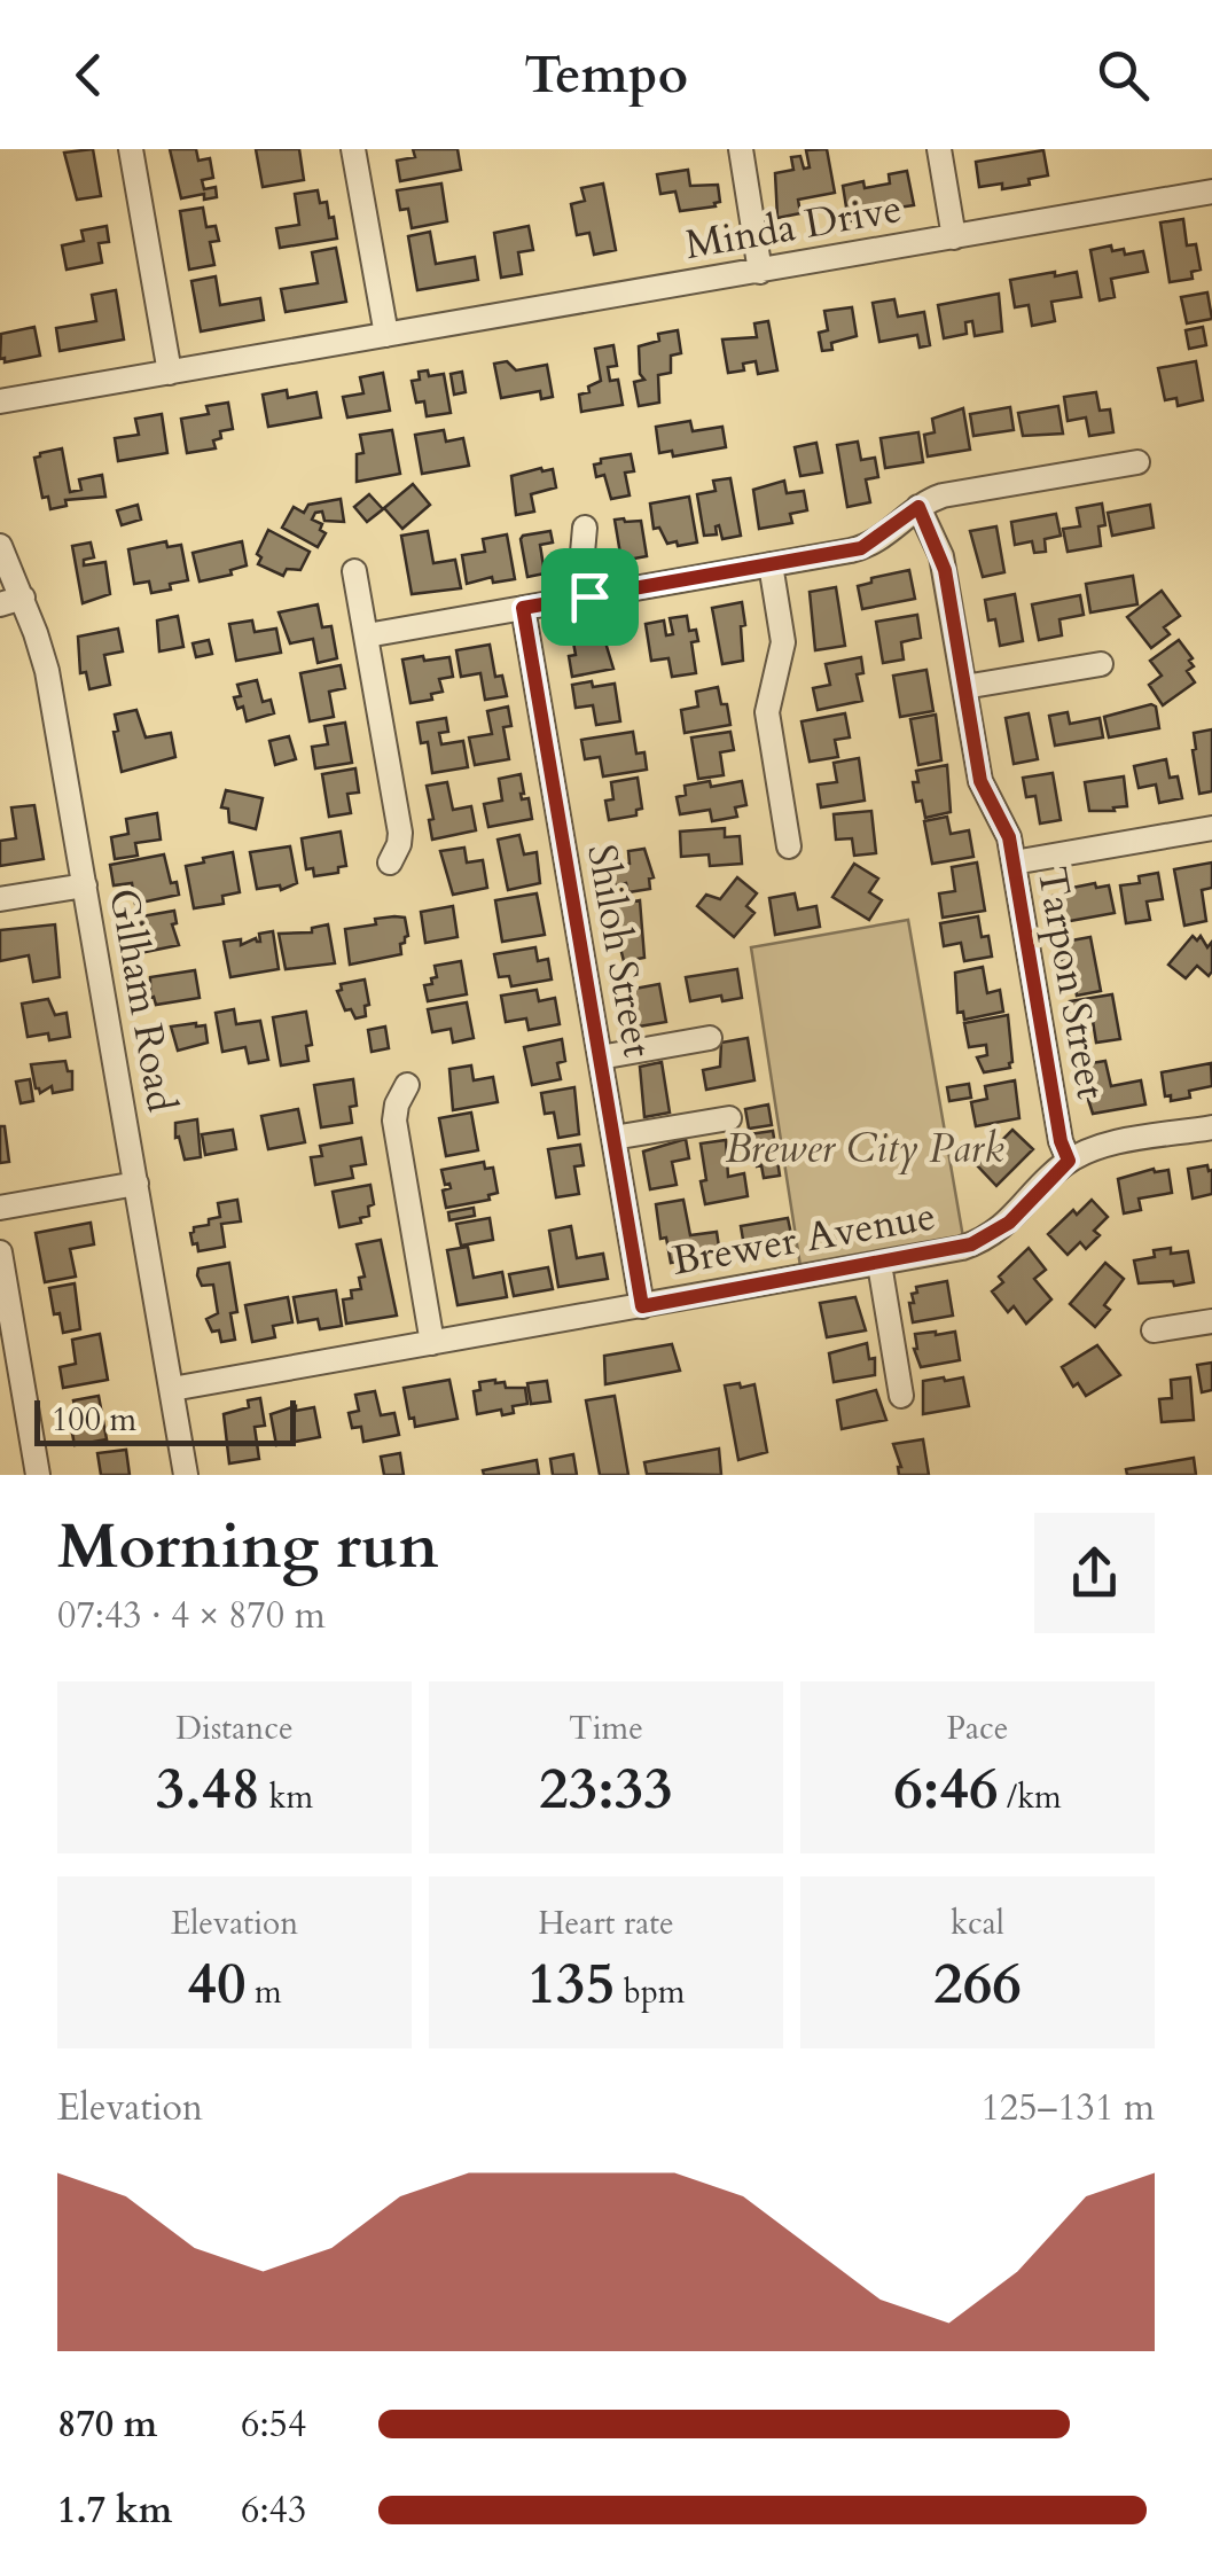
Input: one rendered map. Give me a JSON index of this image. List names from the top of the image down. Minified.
{"streets":{"street":["Minda Drive","Shiloh Street","Tarpon Street","Gilham Road","Brewer Avenue"]},"crossings":[["Shiloh Street","Brewer Avenue"],["Tarpon Street","Brewer Avenue"],["Gilham Road","Brewer Avenue"]],"parks":["Brewer City Park"],"scale_bar":"100 m","page":{"header":"Tempo","scale":"100 m","heading":["Morning run","07:43 · 4 × 870 m"],"stats":[["Distance","3.48 km"],["Time","23:33"],["Pace","6:46 /km"],["Elevation","40 m"],["Heart rate","135 bpm"],["kcal","266"]],"chart":["Elevation","125–131 m"],"list":[{"name":"870 m","note":"6:54"},{"name":"1.7 km","note":"6:43"}]}}
